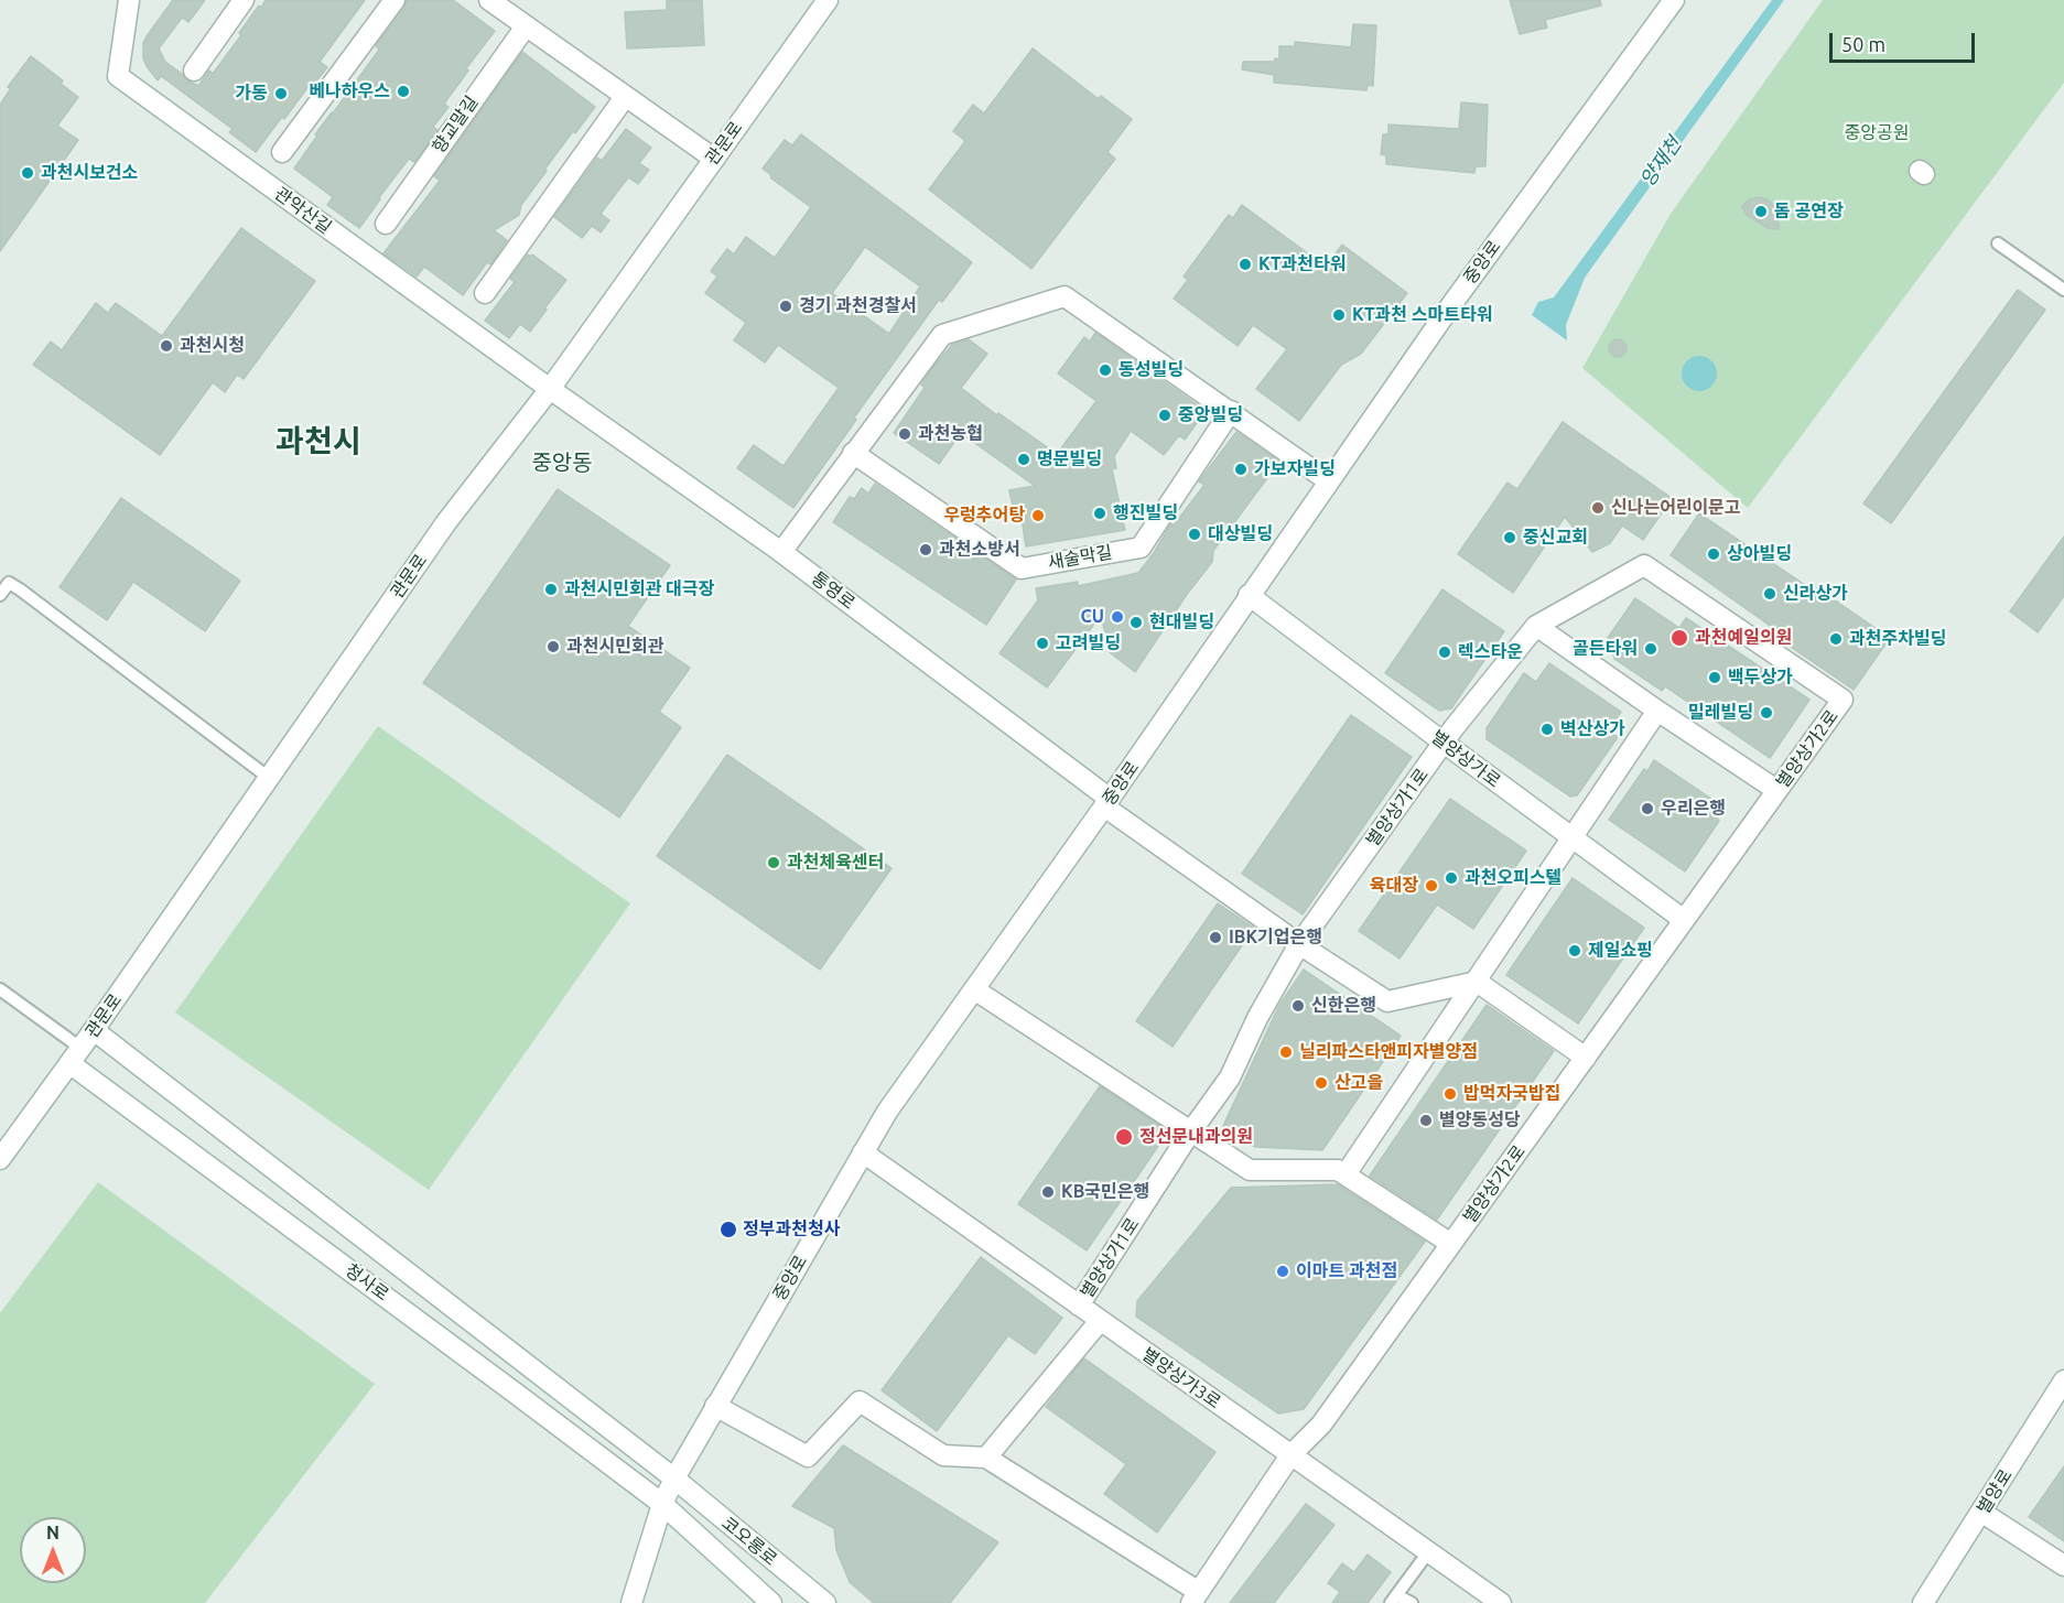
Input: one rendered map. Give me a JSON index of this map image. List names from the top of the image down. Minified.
{"streets":{"street":["향교말길","관문로","관악산길","중앙로","새술막길","통영로","별양상가2로","별양상가로","별양상가1로","청사로","별양상가3로","별양로","코오롱로"]},"crossings":[["관문로","관악산길"],["관문로","통영로"],["관문로","청사로"],["관악산길","통영로"],["중앙로","통영로"],["중앙로","별양상가로"],["중앙로","청사로"],["중앙로","별양상가3로"],["중앙로","코오롱로"],["통영로","별양상가1로"],["별양상가2로","별양상가로"],["별양상가2로","별양상가1로"],["별양상가2로","별양상가3로"],["별양상가로","별양상가1로"],["별양상가1로","별양상가3로"],["청사로","코오롱로"]],"districts":["과천시","중앙동"],"water":["양재천"],"parks":["중앙공원"],"places":["베나하우스","가동","과천시보건소","돔 공연장","KT과천타워","경기 과천경찰서","KT과천 스마트타워","과천시청","동성빌딩","중앙빌딩","과천농협","명문빌딩","가보자빌딩","신나는어린이문고","행진빌딩","우렁추어탕","대상빌딩","중신교회","과천소방서","상아빌딩","과천시민회관 대극장","신라상가","CU","현대빌딩","과천예일의원","과천주차빌딩","고려빌딩","과천시민회관","골든타워","렉스타운","백두상가","밀레빌딩","벽산상가","우리은행","과천체육센터","과천오피스텔","육대장","IBK기업은행","제일쇼핑","신한은행","닐리파스타앤피자별양점","산고을","밥먹자국밥집","별양동성당","정선문내과의원","KB국민은행","정부과천청사","이마트 과천점"],"scale_bar":"50 m","north":"top"}
